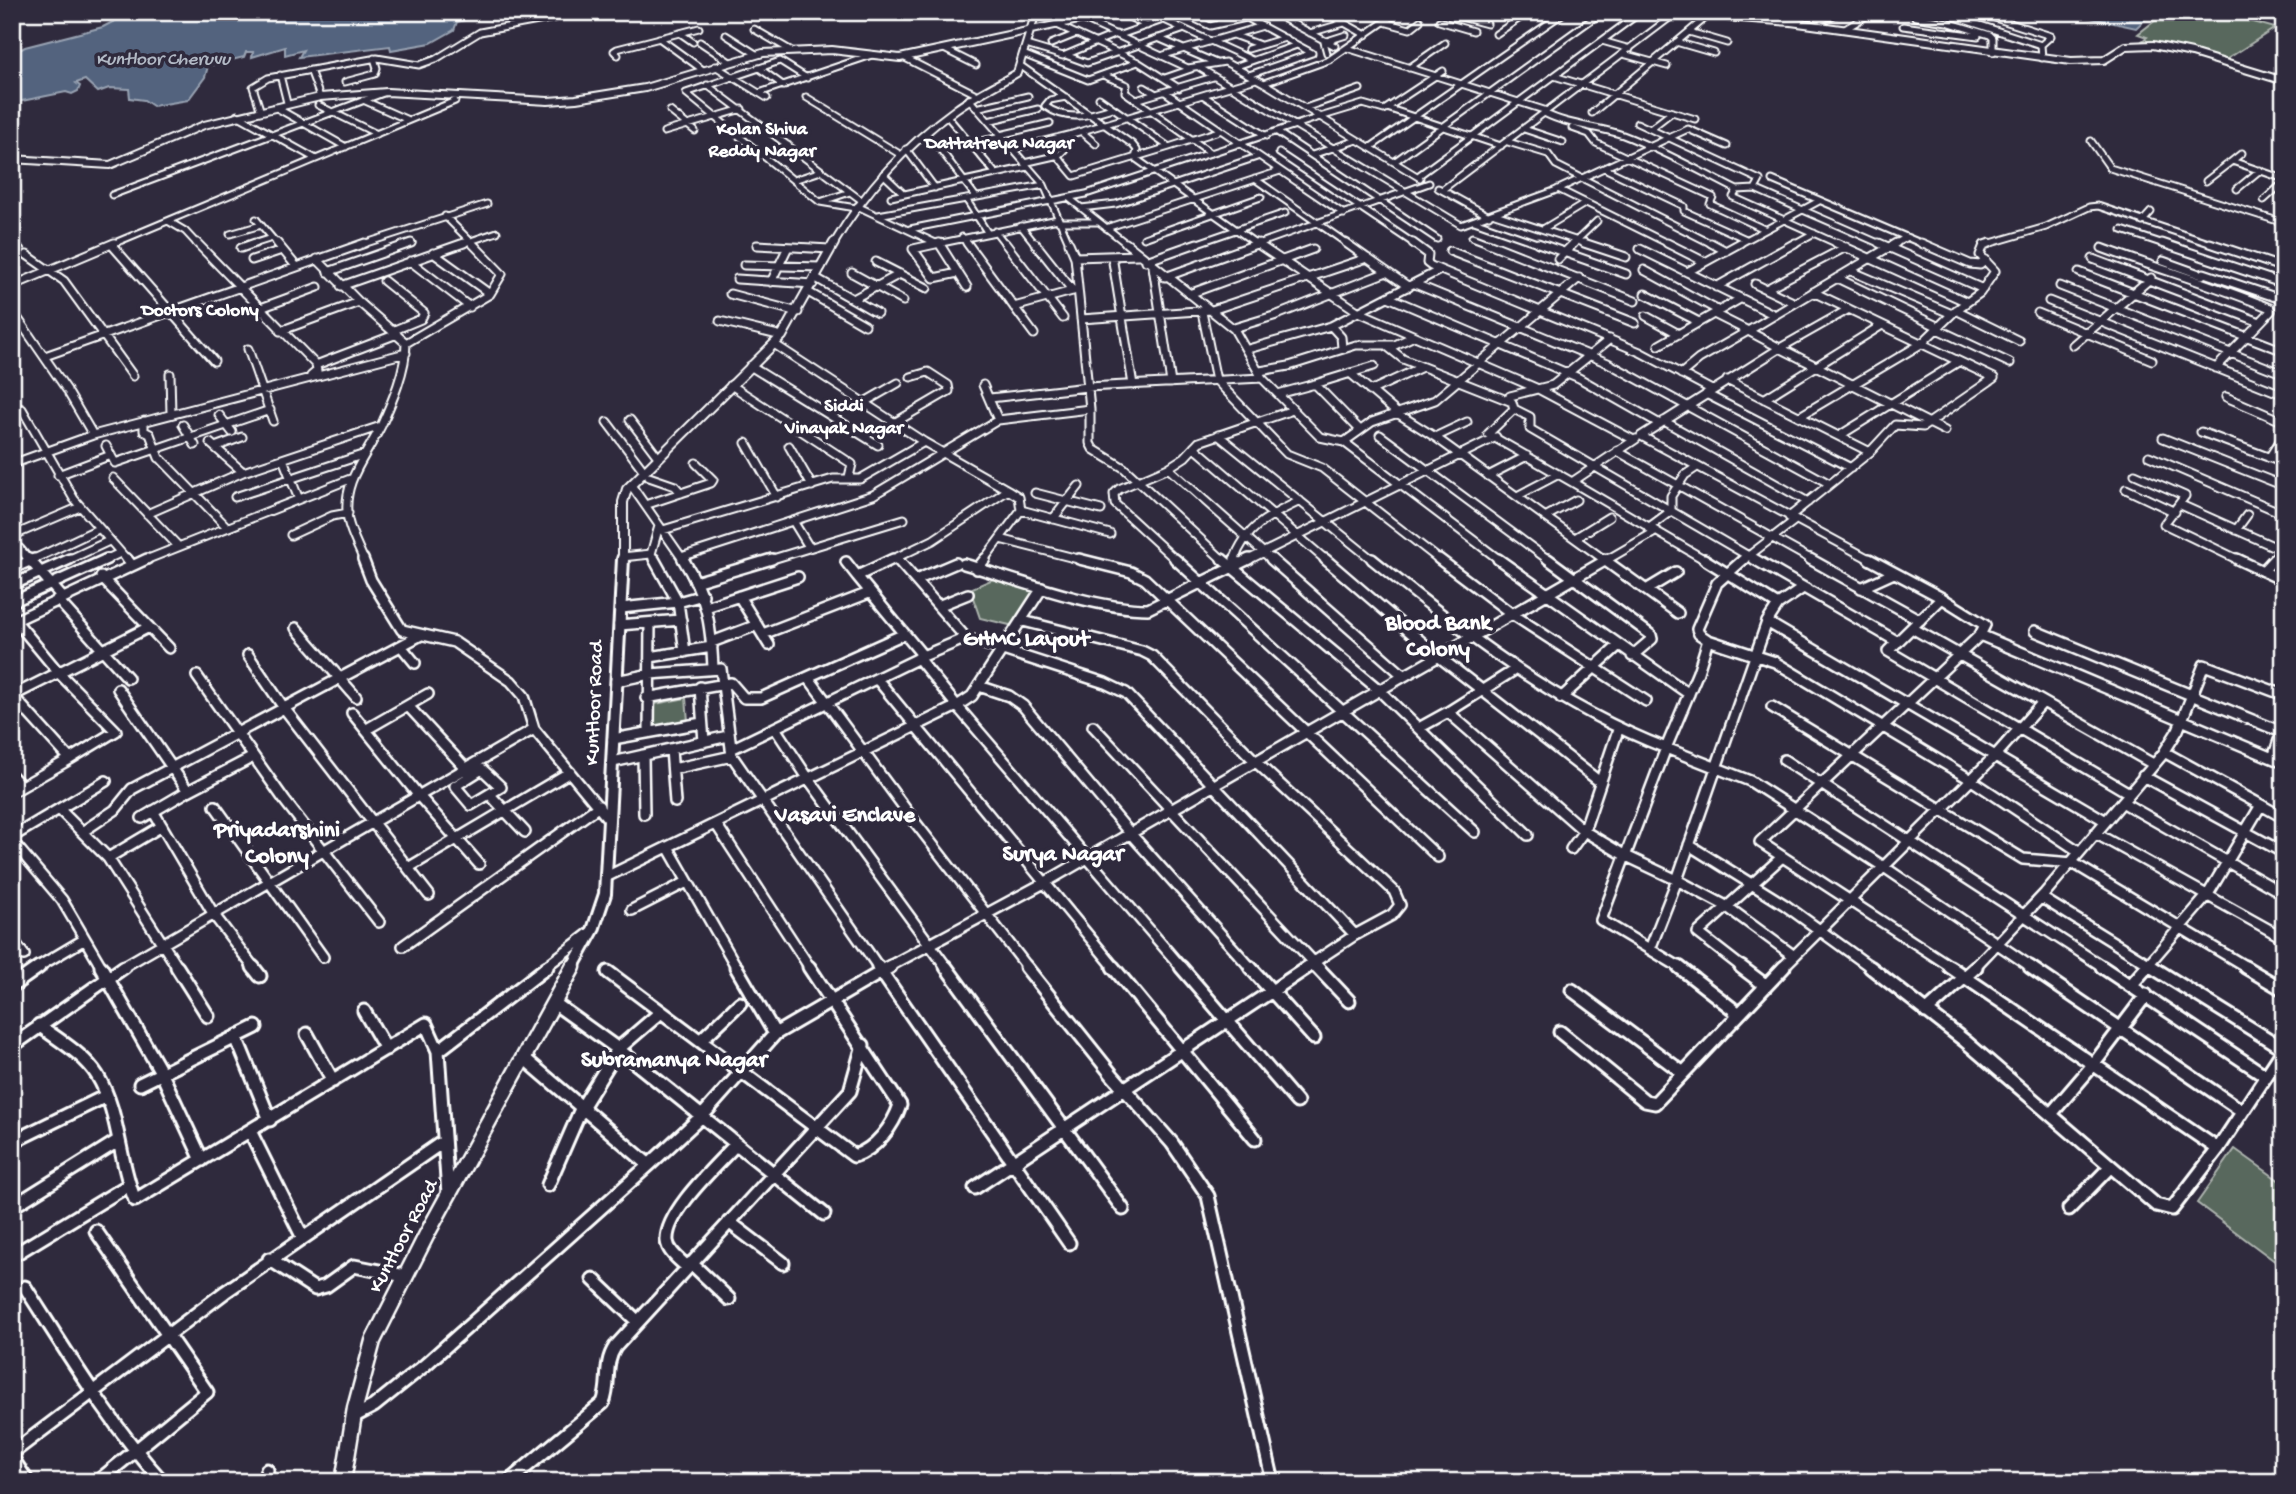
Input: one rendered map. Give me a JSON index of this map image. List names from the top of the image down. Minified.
{"streets":{"street":["Kuntloor Road"]},"districts":["Kolan Shiva Reddy Nagar","Dattatreya Nagar","Doctors Colony","Siddi Vinayak Nagar","Blood Bank Colony","GHMC Layout","Vasavi Enclave","Priyadarshini Colony","Surya Nagar","Subramanya Nagar"],"water":["Kuntloor Cheruvu"]}
